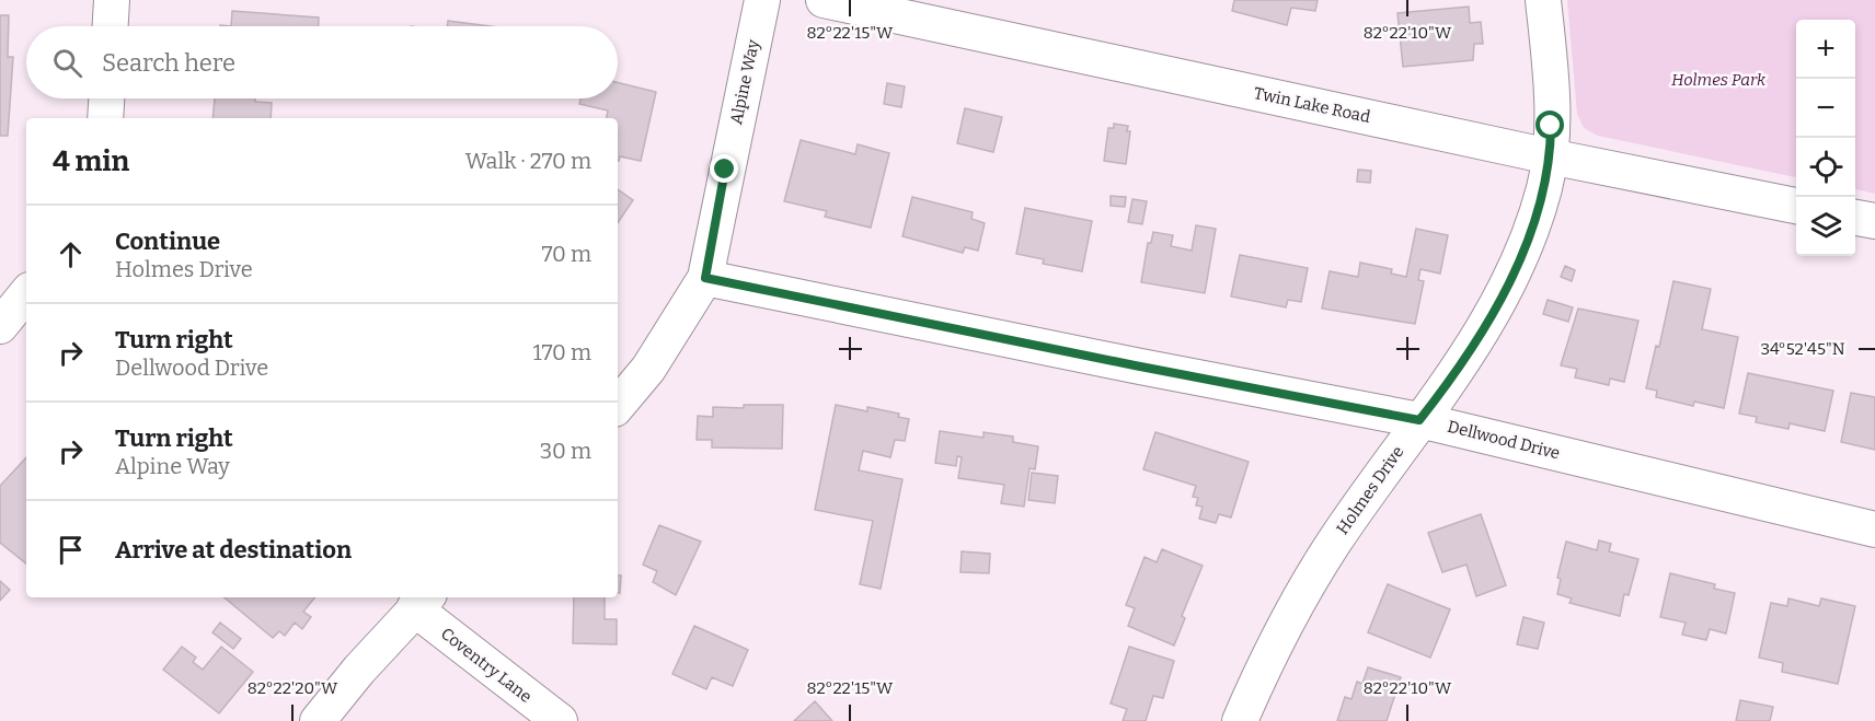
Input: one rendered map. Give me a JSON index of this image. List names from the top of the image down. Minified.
{"streets":{"street":["Alpine Way","Twin Lake Road","Dellwood Drive","Holmes Drive","Coventry Lane"]},"crossings":[["Alpine Way","Dellwood Drive"],["Twin Lake Road","Holmes Drive"],["Dellwood Drive","Holmes Drive"]],"parks":["Holmes Park"],"page":{"map_buttons":["+","−"],"search":"Search here","heading":["4 min","Walk · 270 m"],"list":[["Continue","Holmes Drive","70 m"],["Turn right","Dellwood Drive","170 m"],["Turn right","Alpine Way","30 m"],"Arrive at destination"]},"coordinates":["82°22'15\"W","82°22'10\"W","34°52'45\"N","82°22'20\"W"]}
